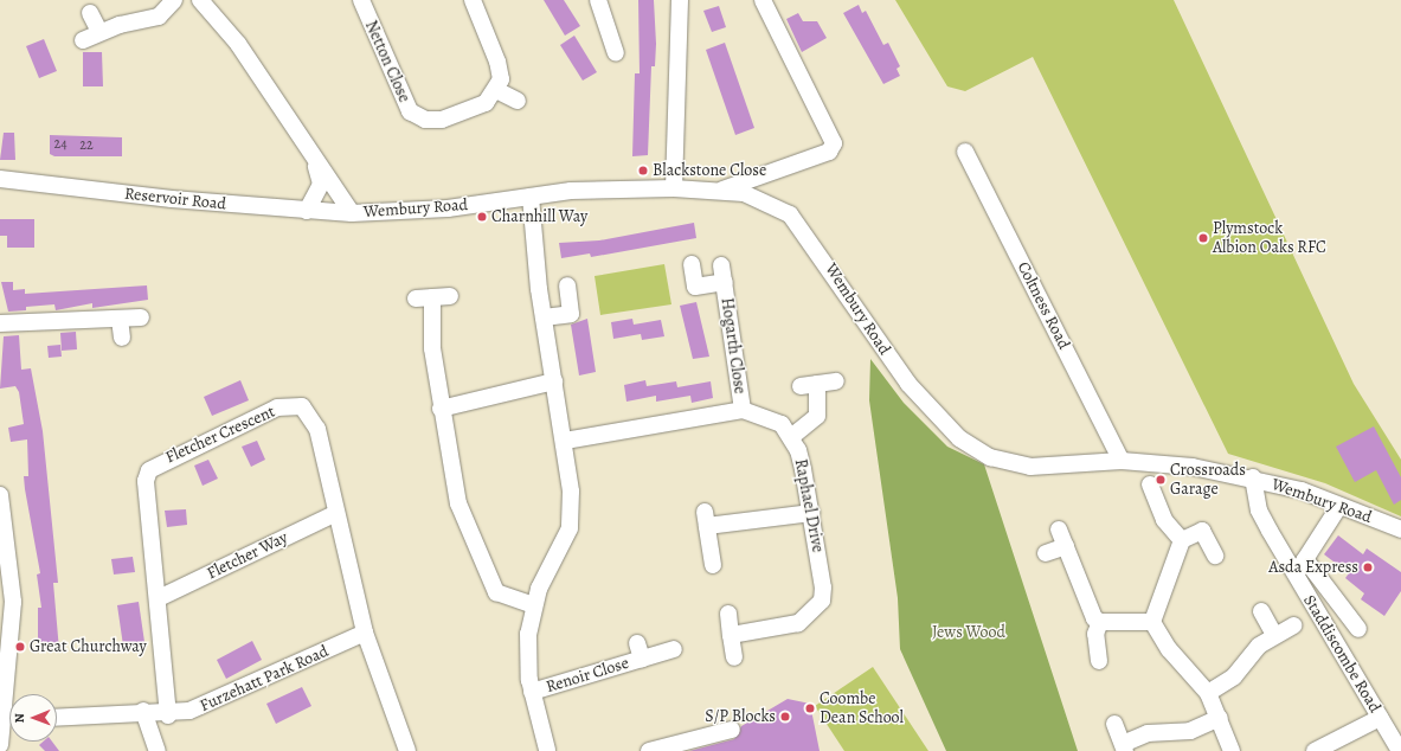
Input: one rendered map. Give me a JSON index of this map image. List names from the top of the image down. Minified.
{"streets":{"street":["Netton Close","Reservoir Road","Wembury Road","Coltness Road","Hogarth Close","Fletcher Crescent","Raphael Drive","Fletcher Way","Staddiscombe Road","Renoir Close","Furzehatt Park Road"]},"crossings":[["Reservoir Road","Wembury Road"],["Wembury Road","Coltness Road"],["Wembury Road","Staddiscombe Road"],["Hogarth Close","Raphael Drive"],["Fletcher Crescent","Fletcher Way"],["Fletcher Crescent","Furzehatt Park Road"]],"parks":["Jews Wood"],"places":["Blackstone Close","Charnhill Way","Plymstock Albion Oaks RFC","Crossroads Garage","Asda Express","Great Churchway","Coombe Dean School","S/P Blocks"],"house_numbers":["24","22"],"north":"left"}
